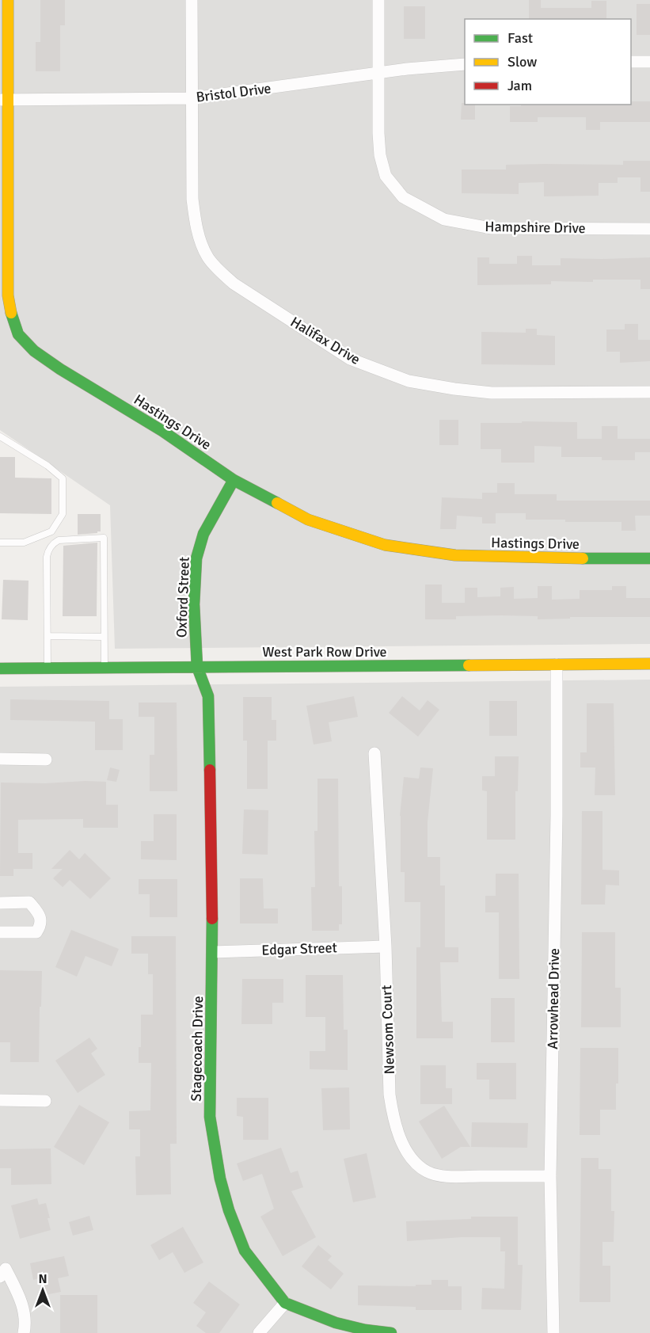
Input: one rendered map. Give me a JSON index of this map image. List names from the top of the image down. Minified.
{"streets":{"street":["Bristol Drive","Hampshire Drive","Halifax Drive","Hastings Drive","Oxford Street","West Park Row Drive","Edgar Street","Arrowhead Drive","Newsom Court","Stagecoach Drive"]},"crossings":[["Bristol Drive","Hampshire Drive"],["Bristol Drive","Halifax Drive"],["Bristol Drive","Hastings Drive"],["Hastings Drive","Oxford Street"],["Oxford Street","West Park Row Drive"],["Oxford Street","Stagecoach Drive"],["West Park Row Drive","Arrowhead Drive"],["West Park Row Drive","Stagecoach Drive"],["Edgar Street","Newsom Court"],["Edgar Street","Stagecoach Drive"],["Arrowhead Drive","Newsom Court"]],"legend":["Fast","Slow","Jam"],"north":"top"}
